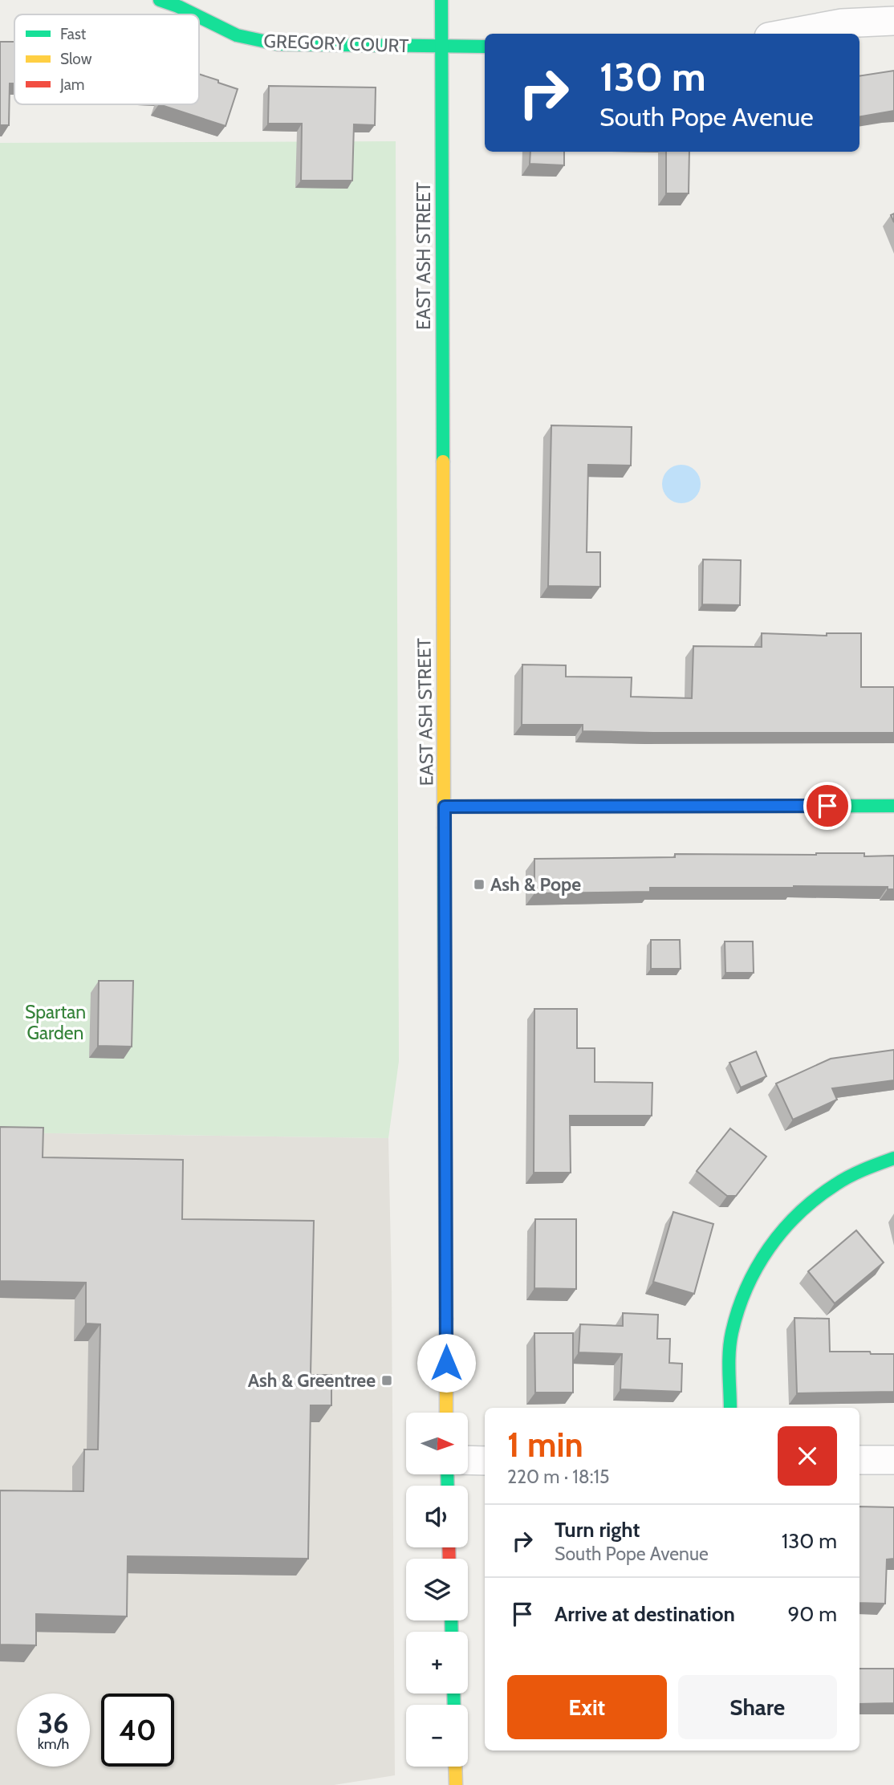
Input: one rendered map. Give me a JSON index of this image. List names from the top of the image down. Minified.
{"streets":{"street":["GREGORY COURT","EAST ASH STREET"]},"crossings":[["GREGORY COURT","EAST ASH STREET"]],"parks":["Spartan Garden"],"places":{"transit":["Ash & Pope","Ash & Greentree"]},"legend":["Fast","Slow","Jam"],"north":"right","page":{"turn":["130 m","South Pope Avenue"],"heading":["1 min","220 m · 18:15"],"map_buttons":["+","−"],"list":[{"name":"Turn right","note":"South Pope Avenue","value":"130 m"},{"name":"Arrive at destination","value":"90 m"}],"buttons":["Exit","Share"],"speed":"36 km/h","limit":"40"}}
